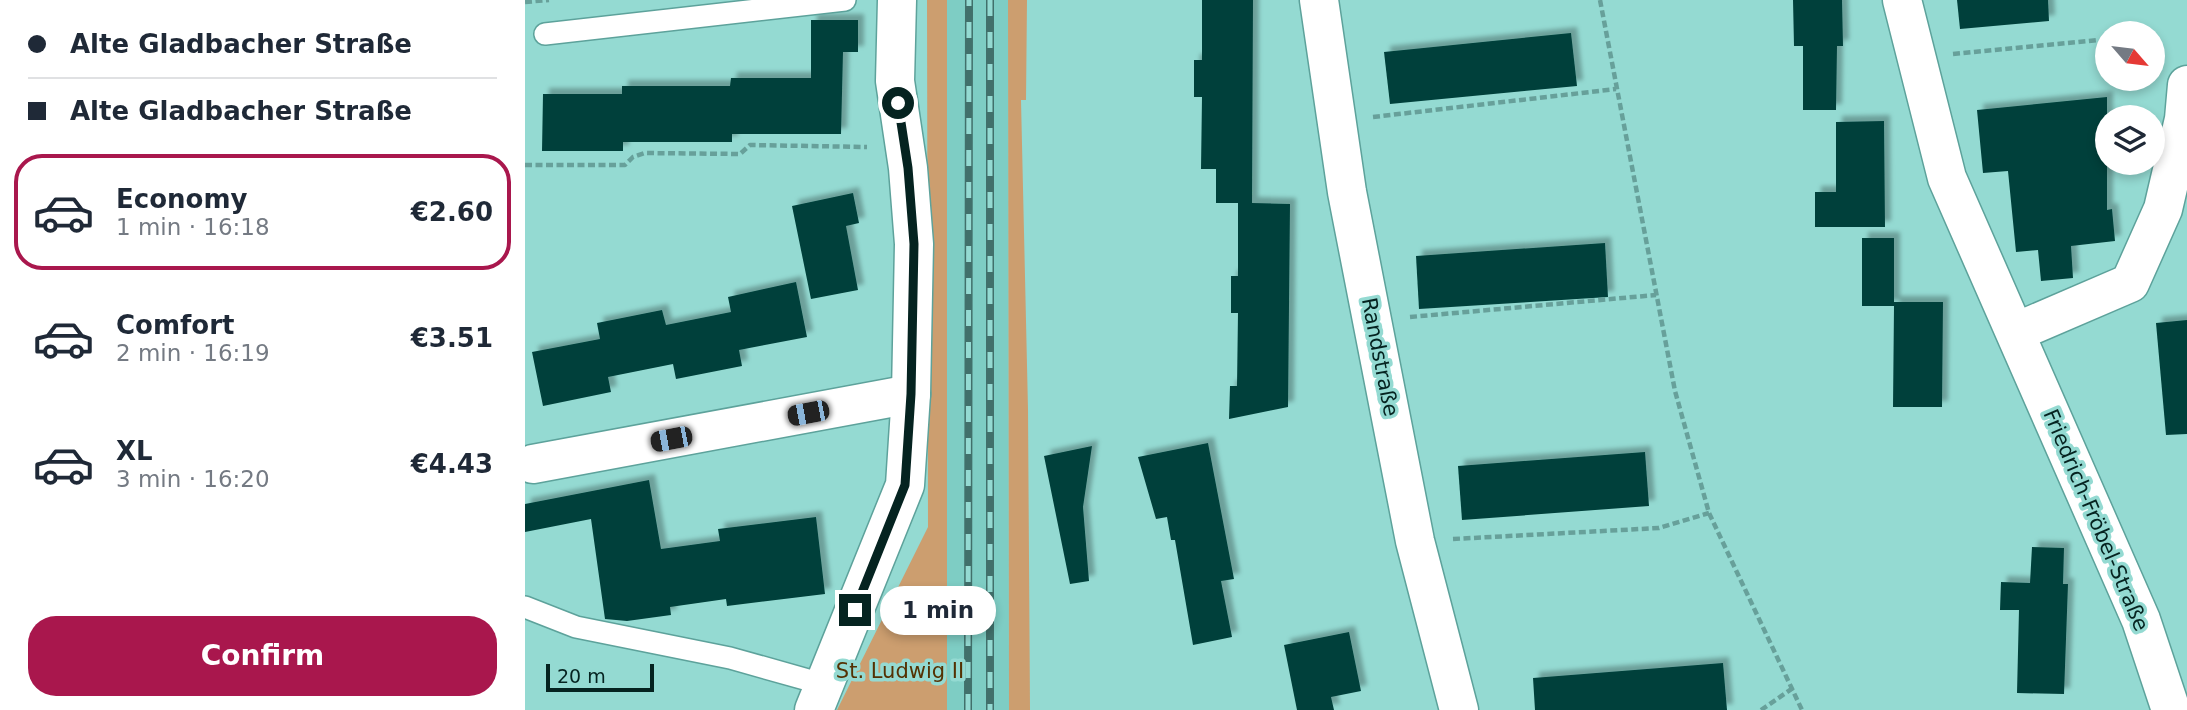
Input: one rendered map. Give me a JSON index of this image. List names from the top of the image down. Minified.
{"streets":{"street":["Randstraße","Friedrich-Fröbel-Straße"]},"parks":["St. Ludwig II"],"scale_bar":"20 m","north":"bottom right","page":{"banner":["Alte Gladbacher Straße","Alte Gladbacher Straße"],"list":[{"name":"Economy","note":"1 min · 16:18","value":"€2.60"},{"name":"Comfort","note":"2 min · 16:19","value":"€3.51"},{"name":"XL","note":"3 min · 16:20","value":"€4.43"}],"bubble":"1 min","buttons":"Confirm","scale":"20 m"}}
